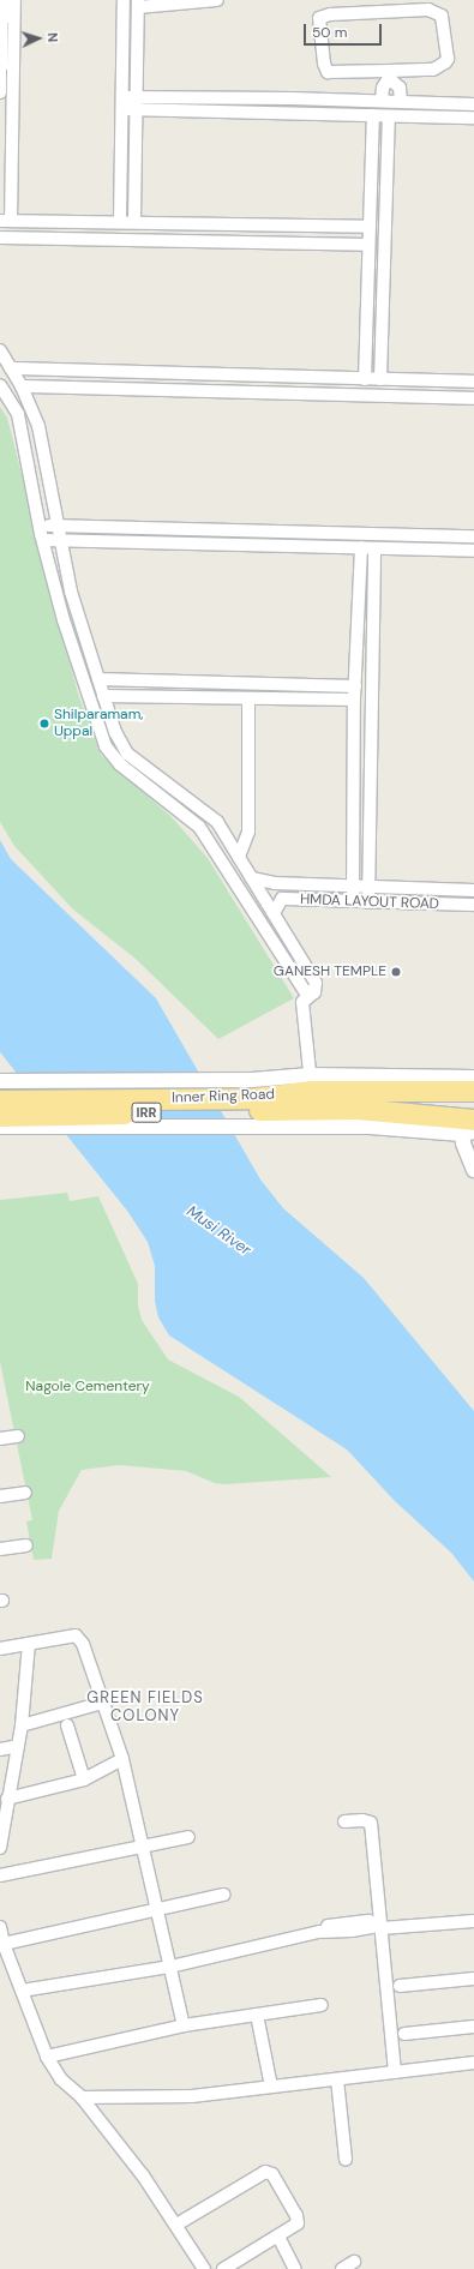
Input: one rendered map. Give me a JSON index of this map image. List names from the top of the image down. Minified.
{"streets":{"highway":["Inner Ring Road","IRR"],"street":["HMDA LAYOUT ROAD"]},"districts":["GREEN FIELDS COLONY"],"water":["Musi River"],"parks":["Nagole Cementery"],"places":["Shilparamam, Uppal","GANESH TEMPLE"],"scale_bar":"50 m","north":"right"}
